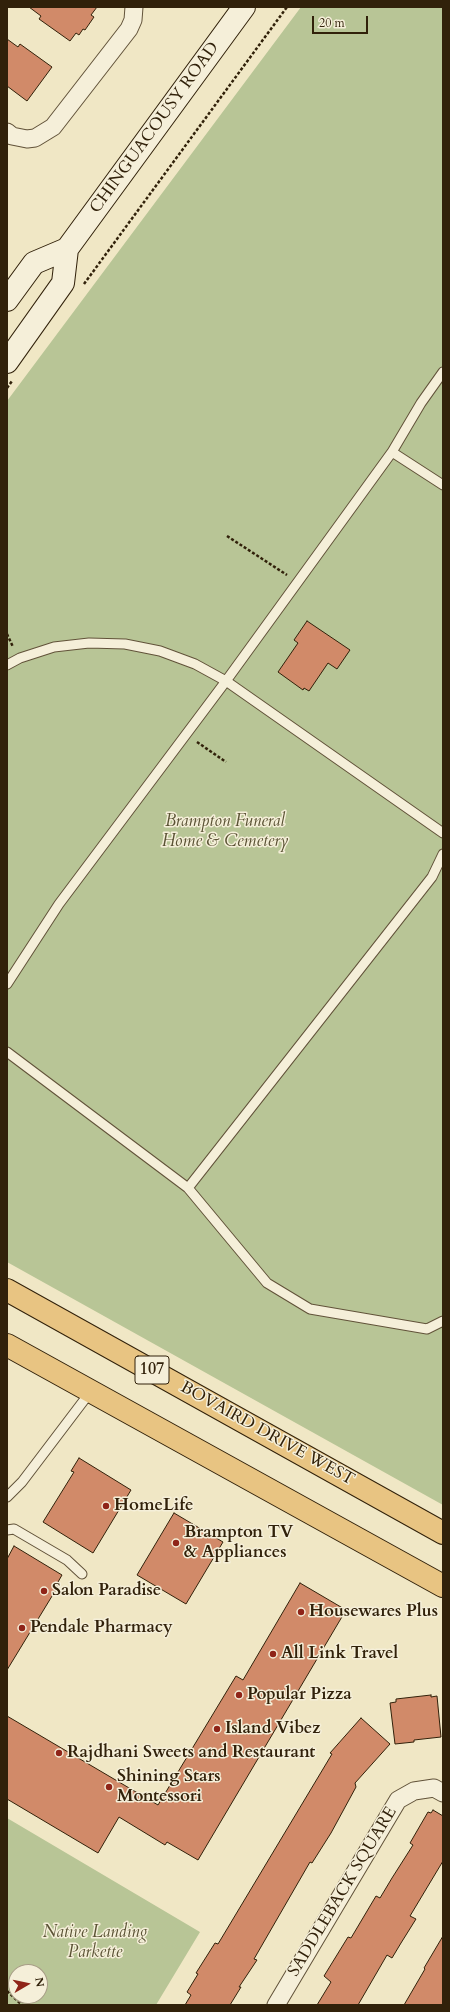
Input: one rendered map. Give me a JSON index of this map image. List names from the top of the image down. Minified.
{"streets":{"main road":["CHINGUACOUSY ROAD","107","BOVAIRD DRIVE WEST"],"street":["SADDLEBACK SQUARE"]},"parks":["Brampton Funeral Home & Cemetery","Native Landing Parkette"],"places":["HomeLife","Brampton TV & Appliances","Salon Paradise","Housewares Plus","Pendale Pharmacy","All Link Travel","Popular Pizza","Island Vibez","Rajdhani Sweets and Restaurant","Shining Stars Montessori"],"scale_bar":"20 m","north":"right"}
